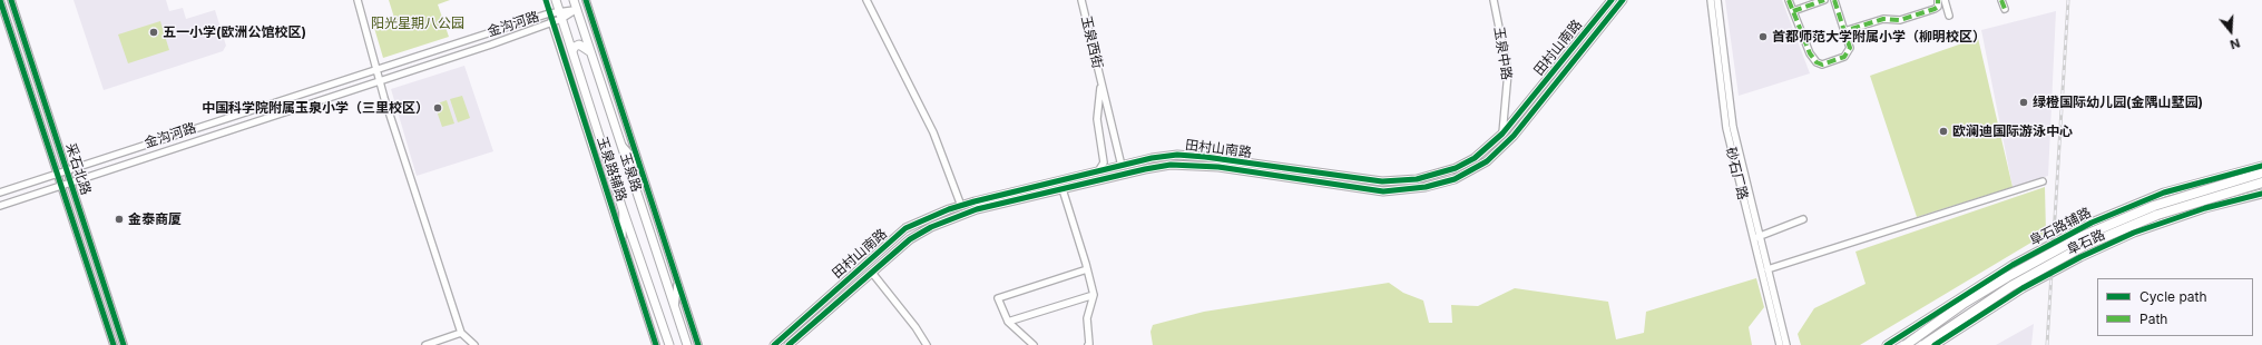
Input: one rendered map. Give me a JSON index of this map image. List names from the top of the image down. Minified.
{"streets":{"highway":["阜石路"],"main road":["田村山南路","玉泉路","阜石路辅路"],"street":["金沟河路","玉泉西街","玉泉中路","采石北路","玉泉路辅路","砂石厂路"]},"crossings":[["金沟河路","采石北路"],["金沟河路","玉泉路辅路"],["金沟河路","玉泉路"],["玉泉西街","田村山南路"],["田村山南路","玉泉中路"]],"parks":["阳光星期八公园"],"places":["五一小学(欧洲公馆校区)","首都师范大学附属小学（柳明校区）","绿橙国际幼儿园(金隅山墅园)","中国科学院附属玉泉小学（三里校区）","欧澜迪国际游泳中心","金泰商厦"],"legend":["Cycle path","Path"],"north":"bottom"}
